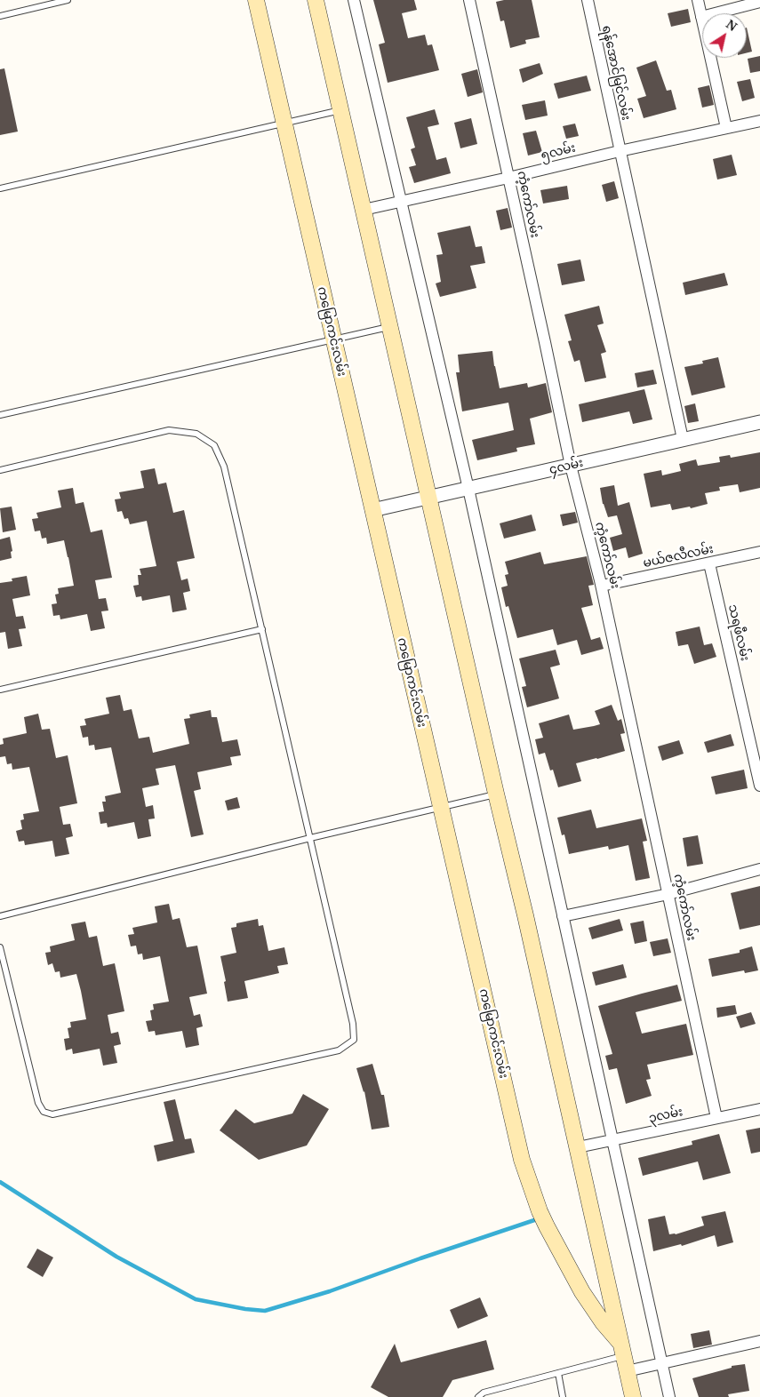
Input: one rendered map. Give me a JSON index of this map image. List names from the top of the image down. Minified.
{"streets":{"main road":["ကမြောကင်းလမ်း"],"street":["ရန်အောင်မြင်လမ်း","၅လမ်း","ကံ့ကော်လမ်း","၄လမ်း","မယ်ဇလီလမ်း","သရဖီလမ်း","၃လမ်း"]},"crossings":[["ရန်အောင်မြင်လမ်း","၅လမ်း"],["ရန်အောင်မြင်လမ်း","၄လမ်း"],["၅လမ်း","ကံ့ကော်လမ်း"],["၅လမ်း","ကမြောကင်းလမ်း"],["ကံ့ကော်လမ်း","၄လမ်း"],["ကံ့ကော်လမ်း","မယ်ဇလီလမ်း"],["ကံ့ကော်လမ်း","၃လမ်း"],["ကမြောကင်းလမ်း","၄လမ်း"],["ကမြောကင်းလမ်း","၃လမ်း"],["မယ်ဇလီလမ်း","သရဖီလမ်း"]],"north":"top right"}
